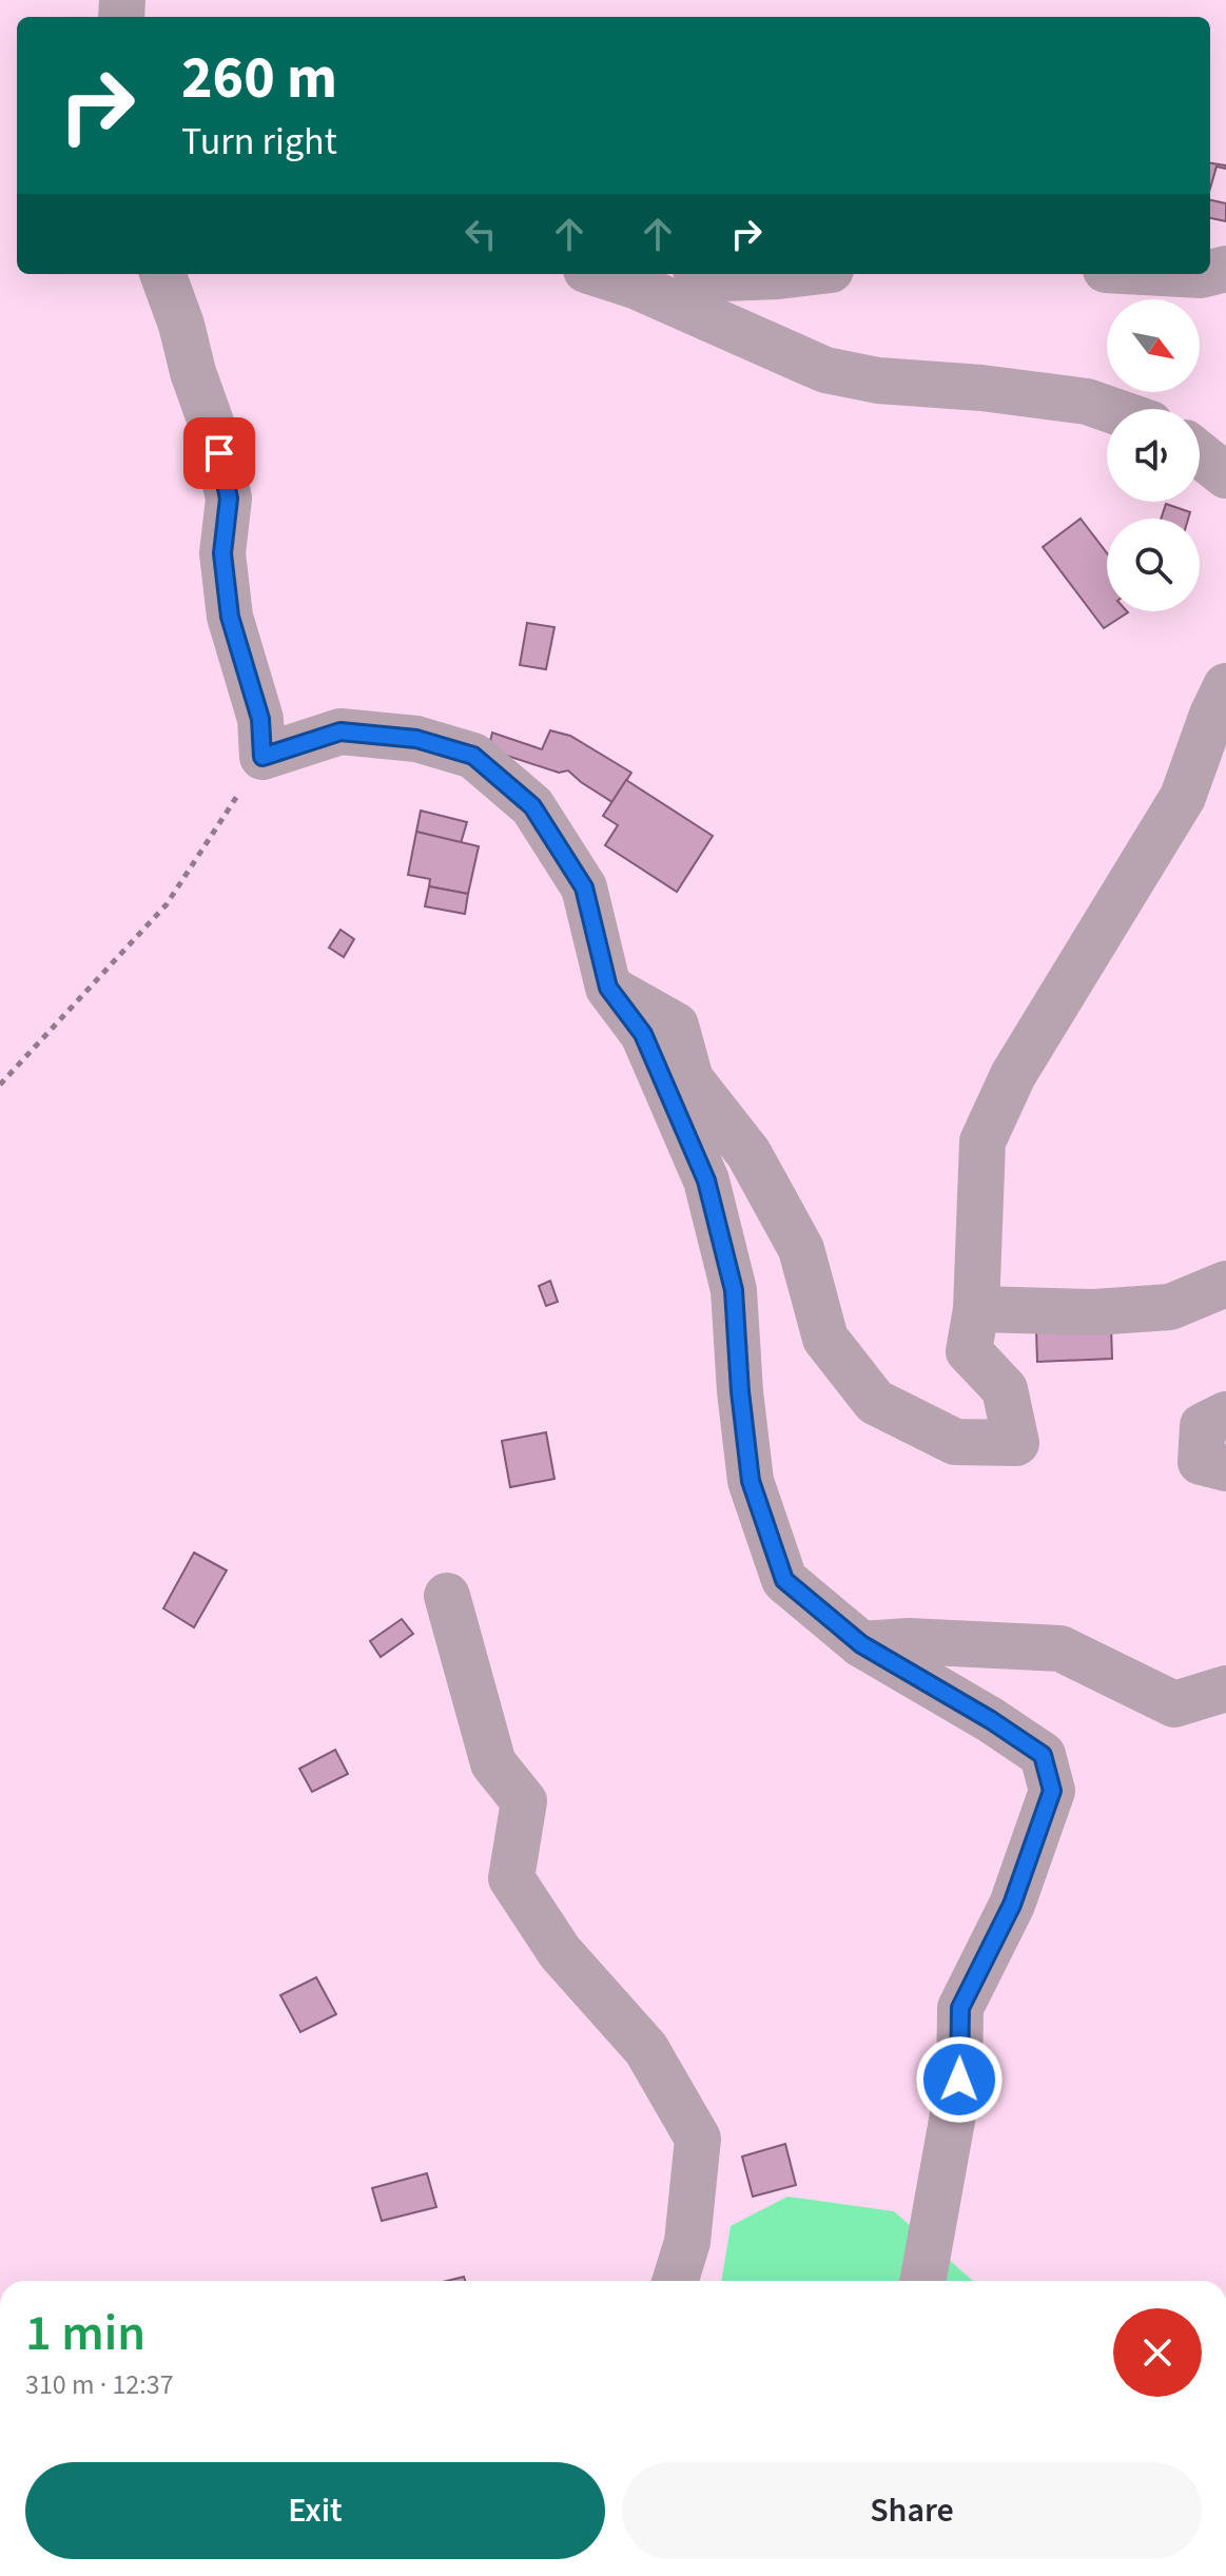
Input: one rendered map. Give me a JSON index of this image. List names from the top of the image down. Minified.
{"north":"bottom right","page":{"turn":["260 m","Turn right"],"heading":["1 min","310 m · 12:37"],"buttons":["Exit","Share"]}}
